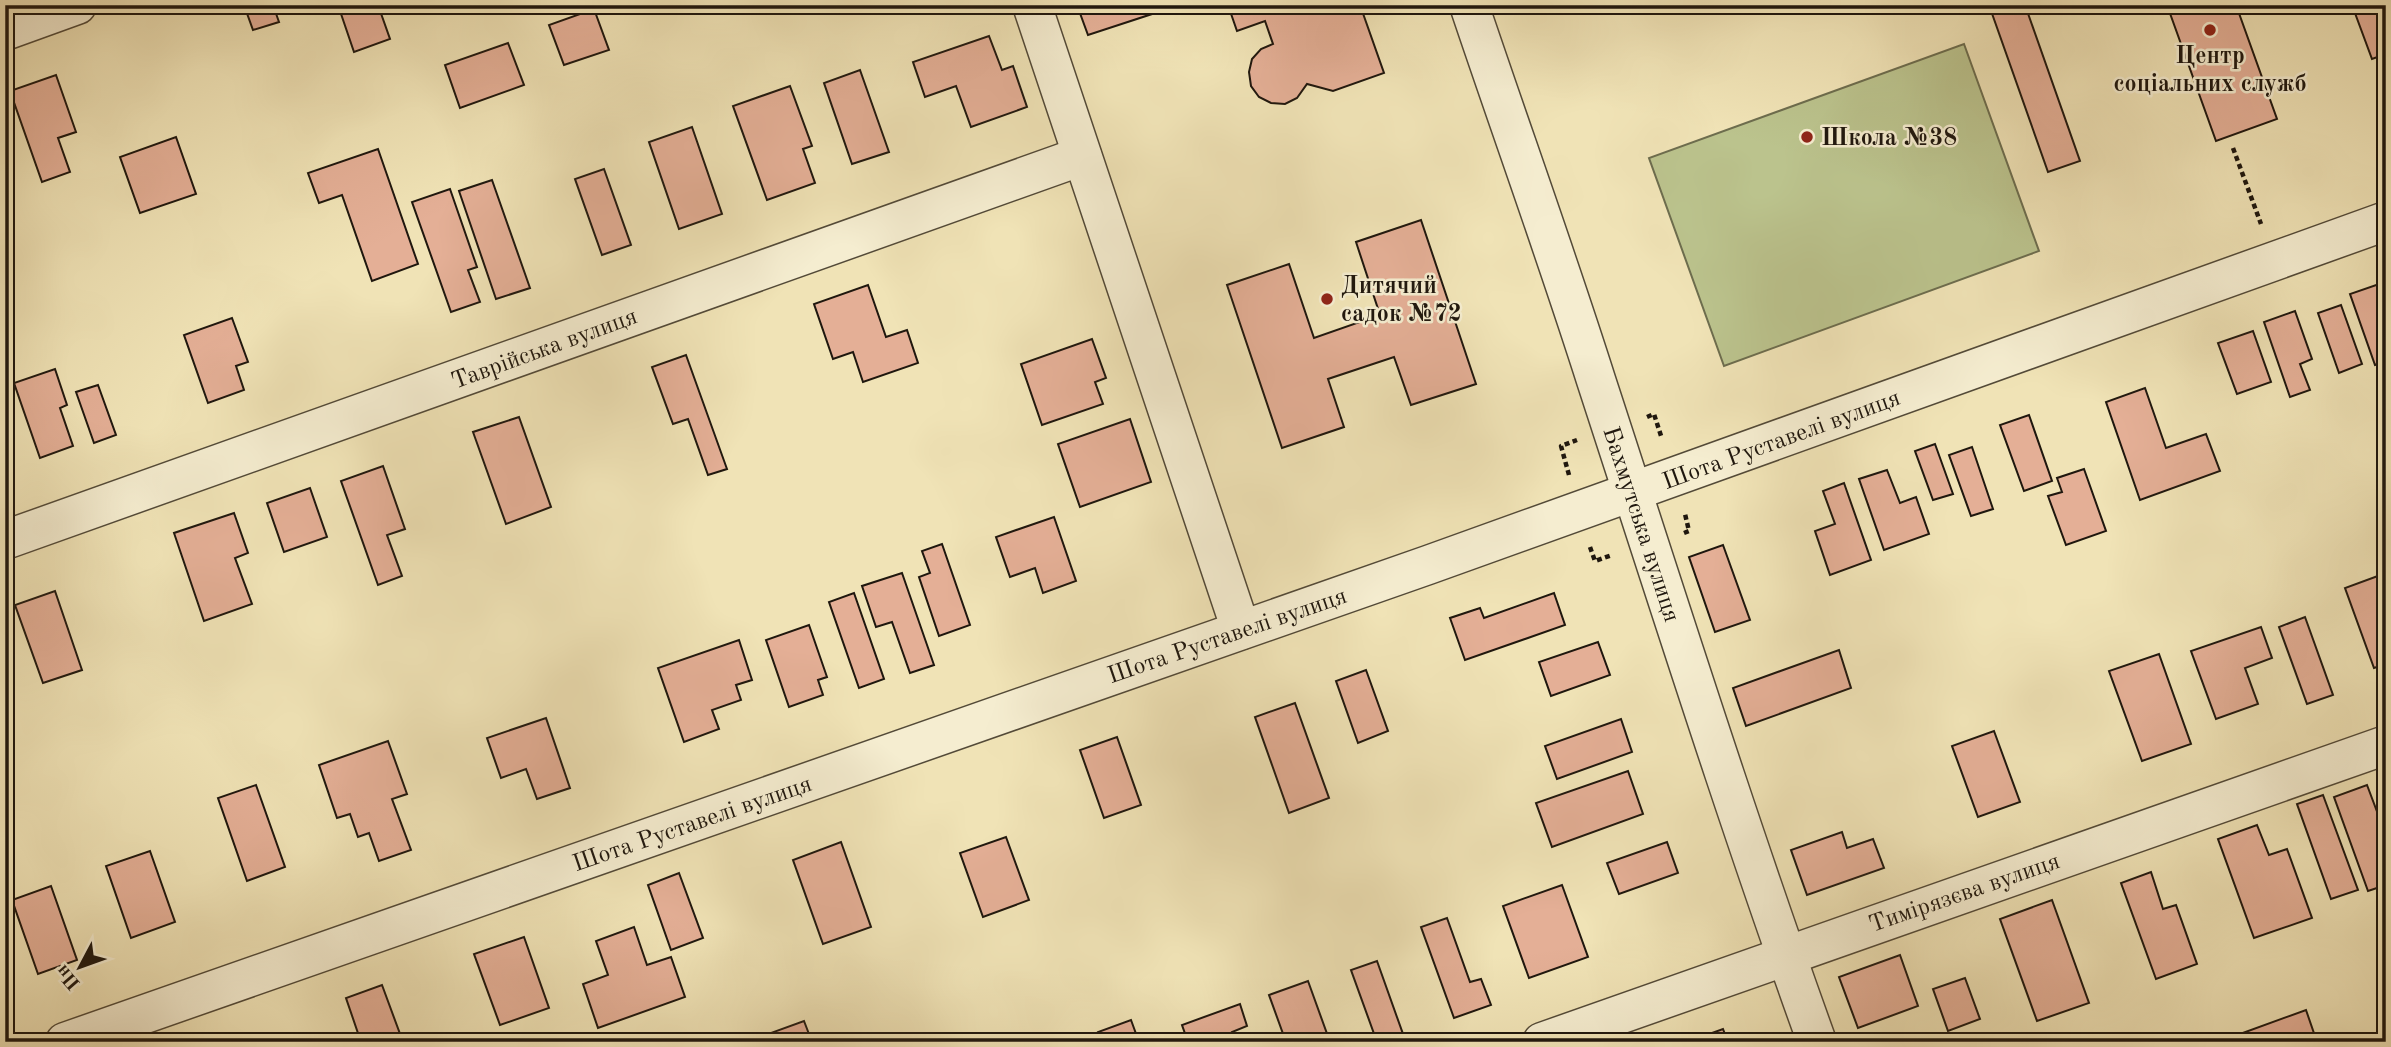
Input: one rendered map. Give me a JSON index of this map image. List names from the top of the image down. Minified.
{"streets":{"street":["Таврійська вулиця","Шота Руставелі вулиця","Бахмутська вулиця","Тимірязєва вулиця"]},"crossings":[["Шота Руставелі вулиця","Бахмутська вулиця"],["Бахмутська вулиця","Тимірязєва вулиця"]],"places":["Центр соціальних служб","Школа №38","Дитячий садок №72"],"north":"bottom left"}
